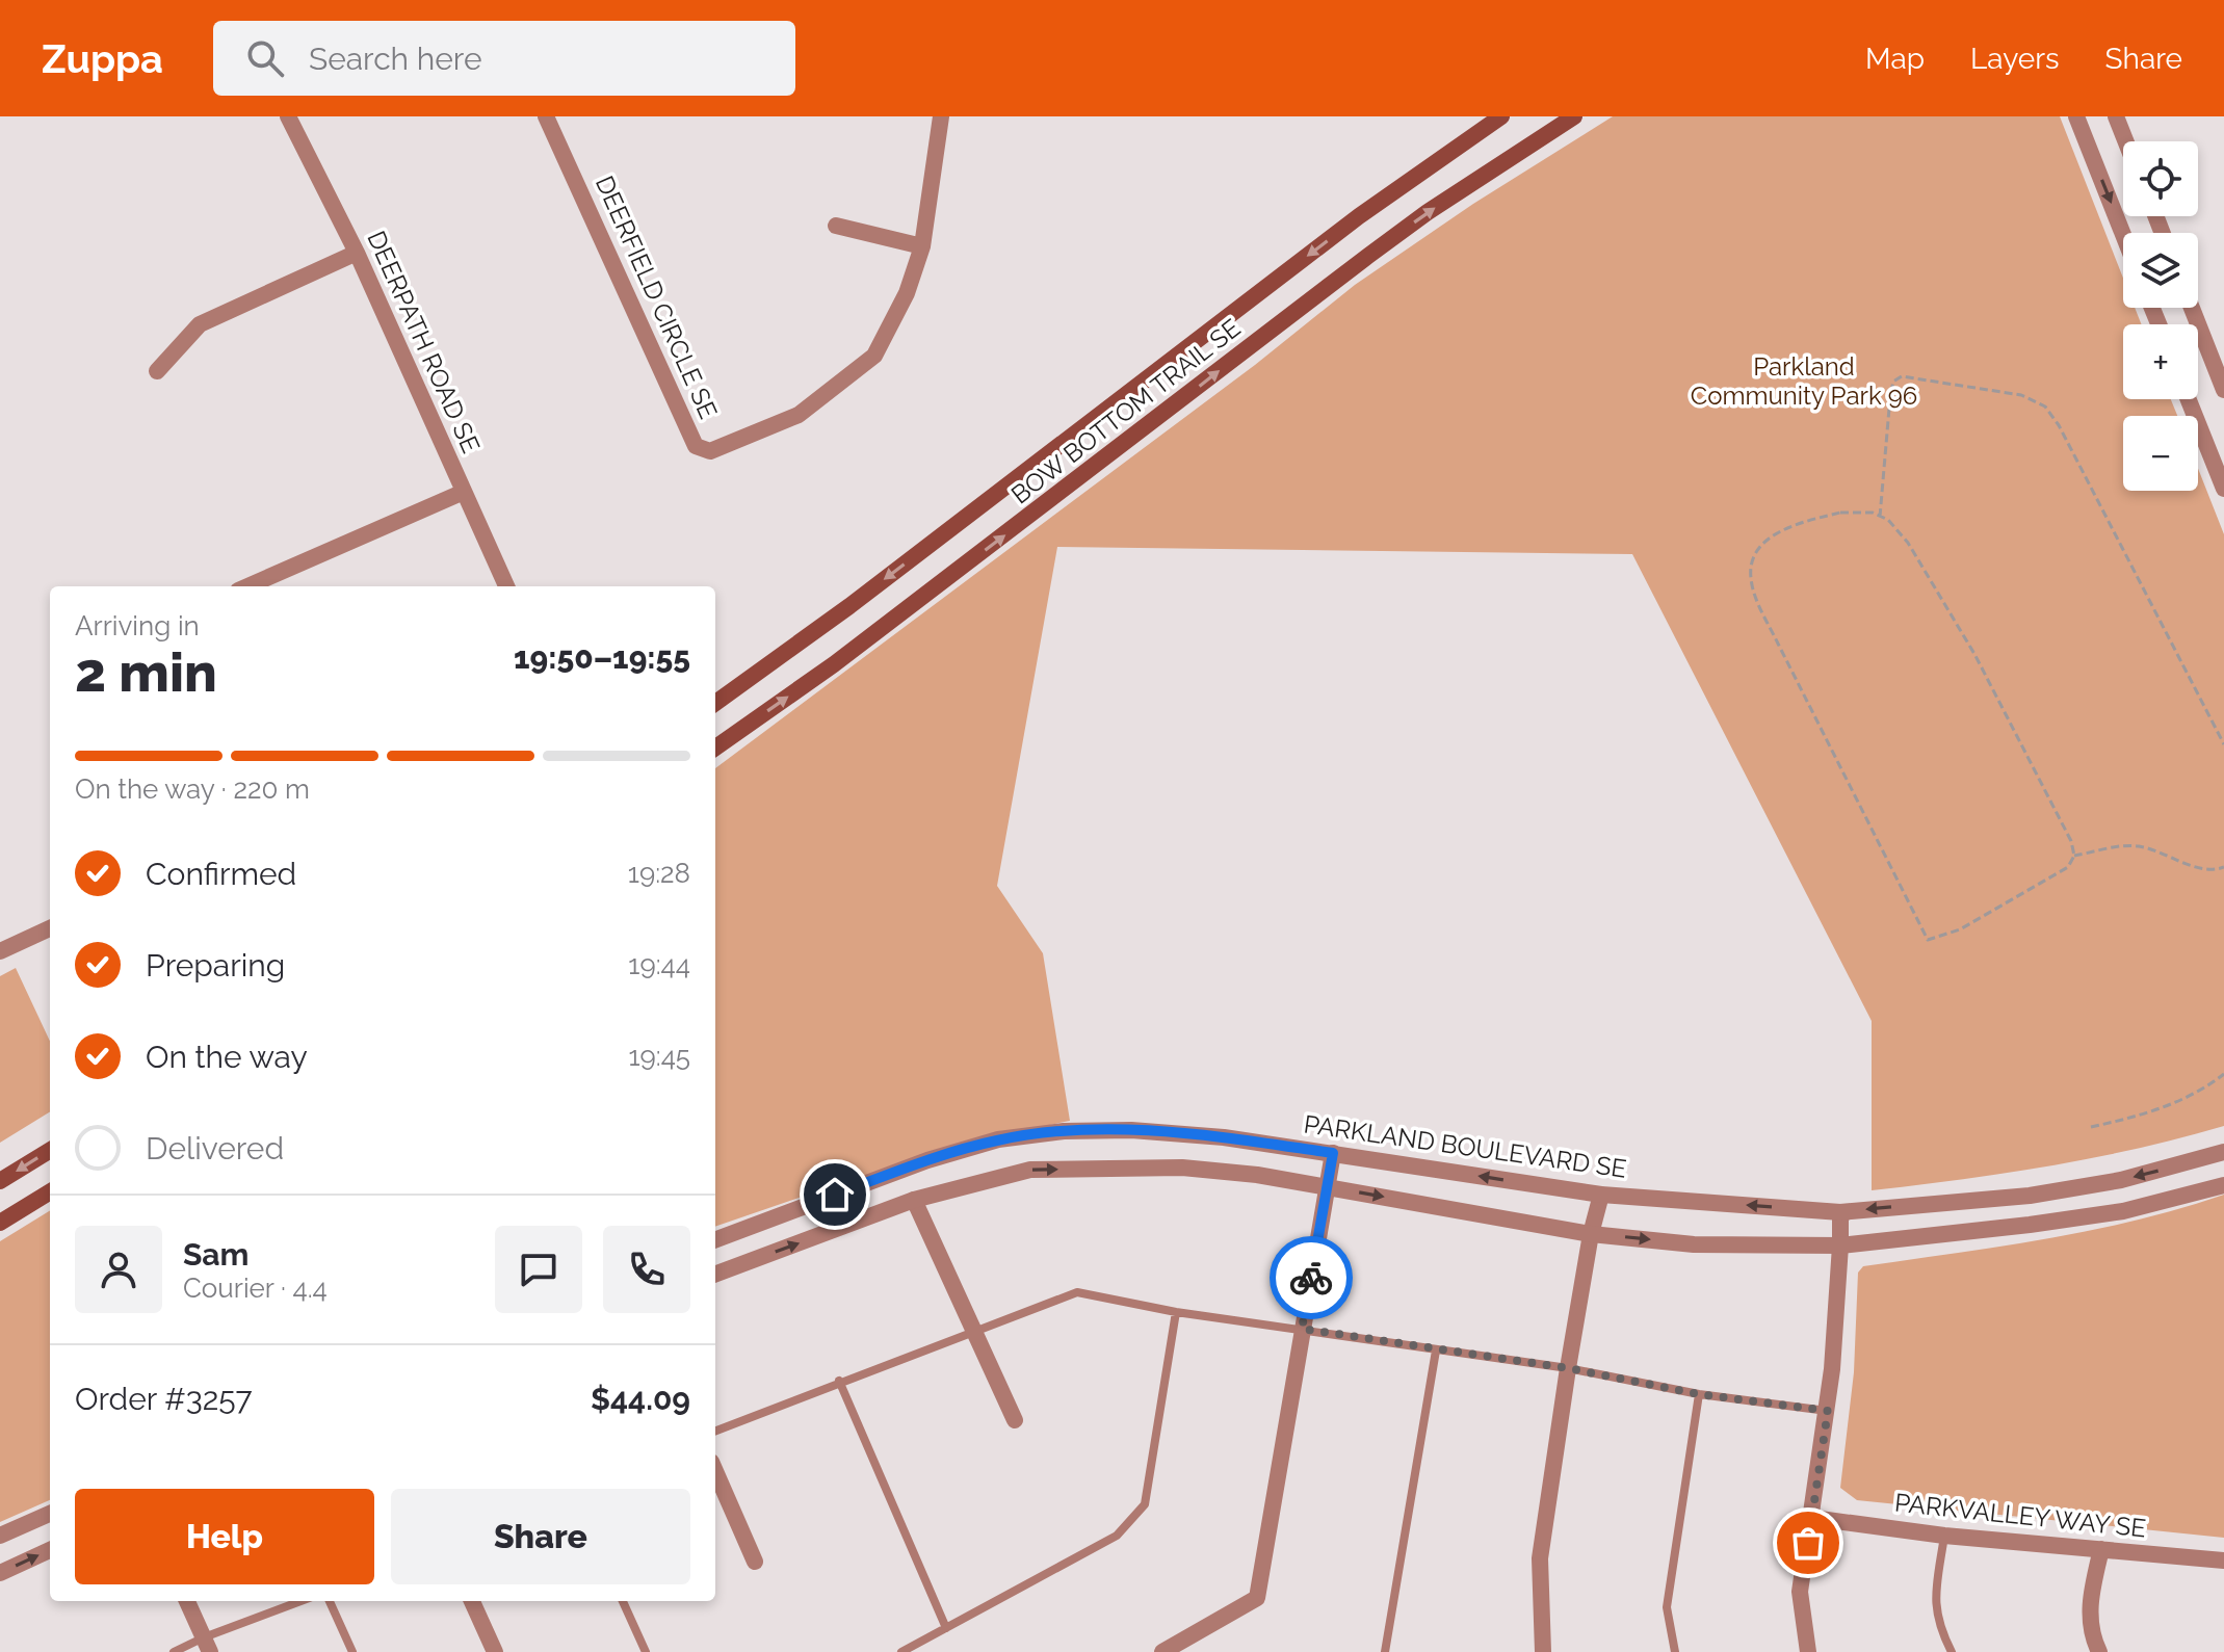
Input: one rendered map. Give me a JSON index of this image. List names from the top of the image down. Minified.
{"streets":{"main road":["BOW BOTTOM TRAIL SE"],"street":["DEERFIELD CIRCLE SE","DEERPATH ROAD SE","PARKLAND BOULEVARD SE","PARKVALLEY WAY SE"]},"parks":["Parkland Community Park 96"],"page":{"header":"Zuppa","search":"Search here","nav":["Map","Layers","Share"],"map_buttons":["+","−"],"heading":["2 min","Arriving in","19:50–19:55"],"panel":["Sam","Courier · 4.4","Order #3257","$44.09"],"bar":"On the way · 220 m","list":[["Confirmed","19:28"],["Preparing","19:44"],["On the way","19:45"],"Delivered"],"buttons":["Help","Share"]}}
